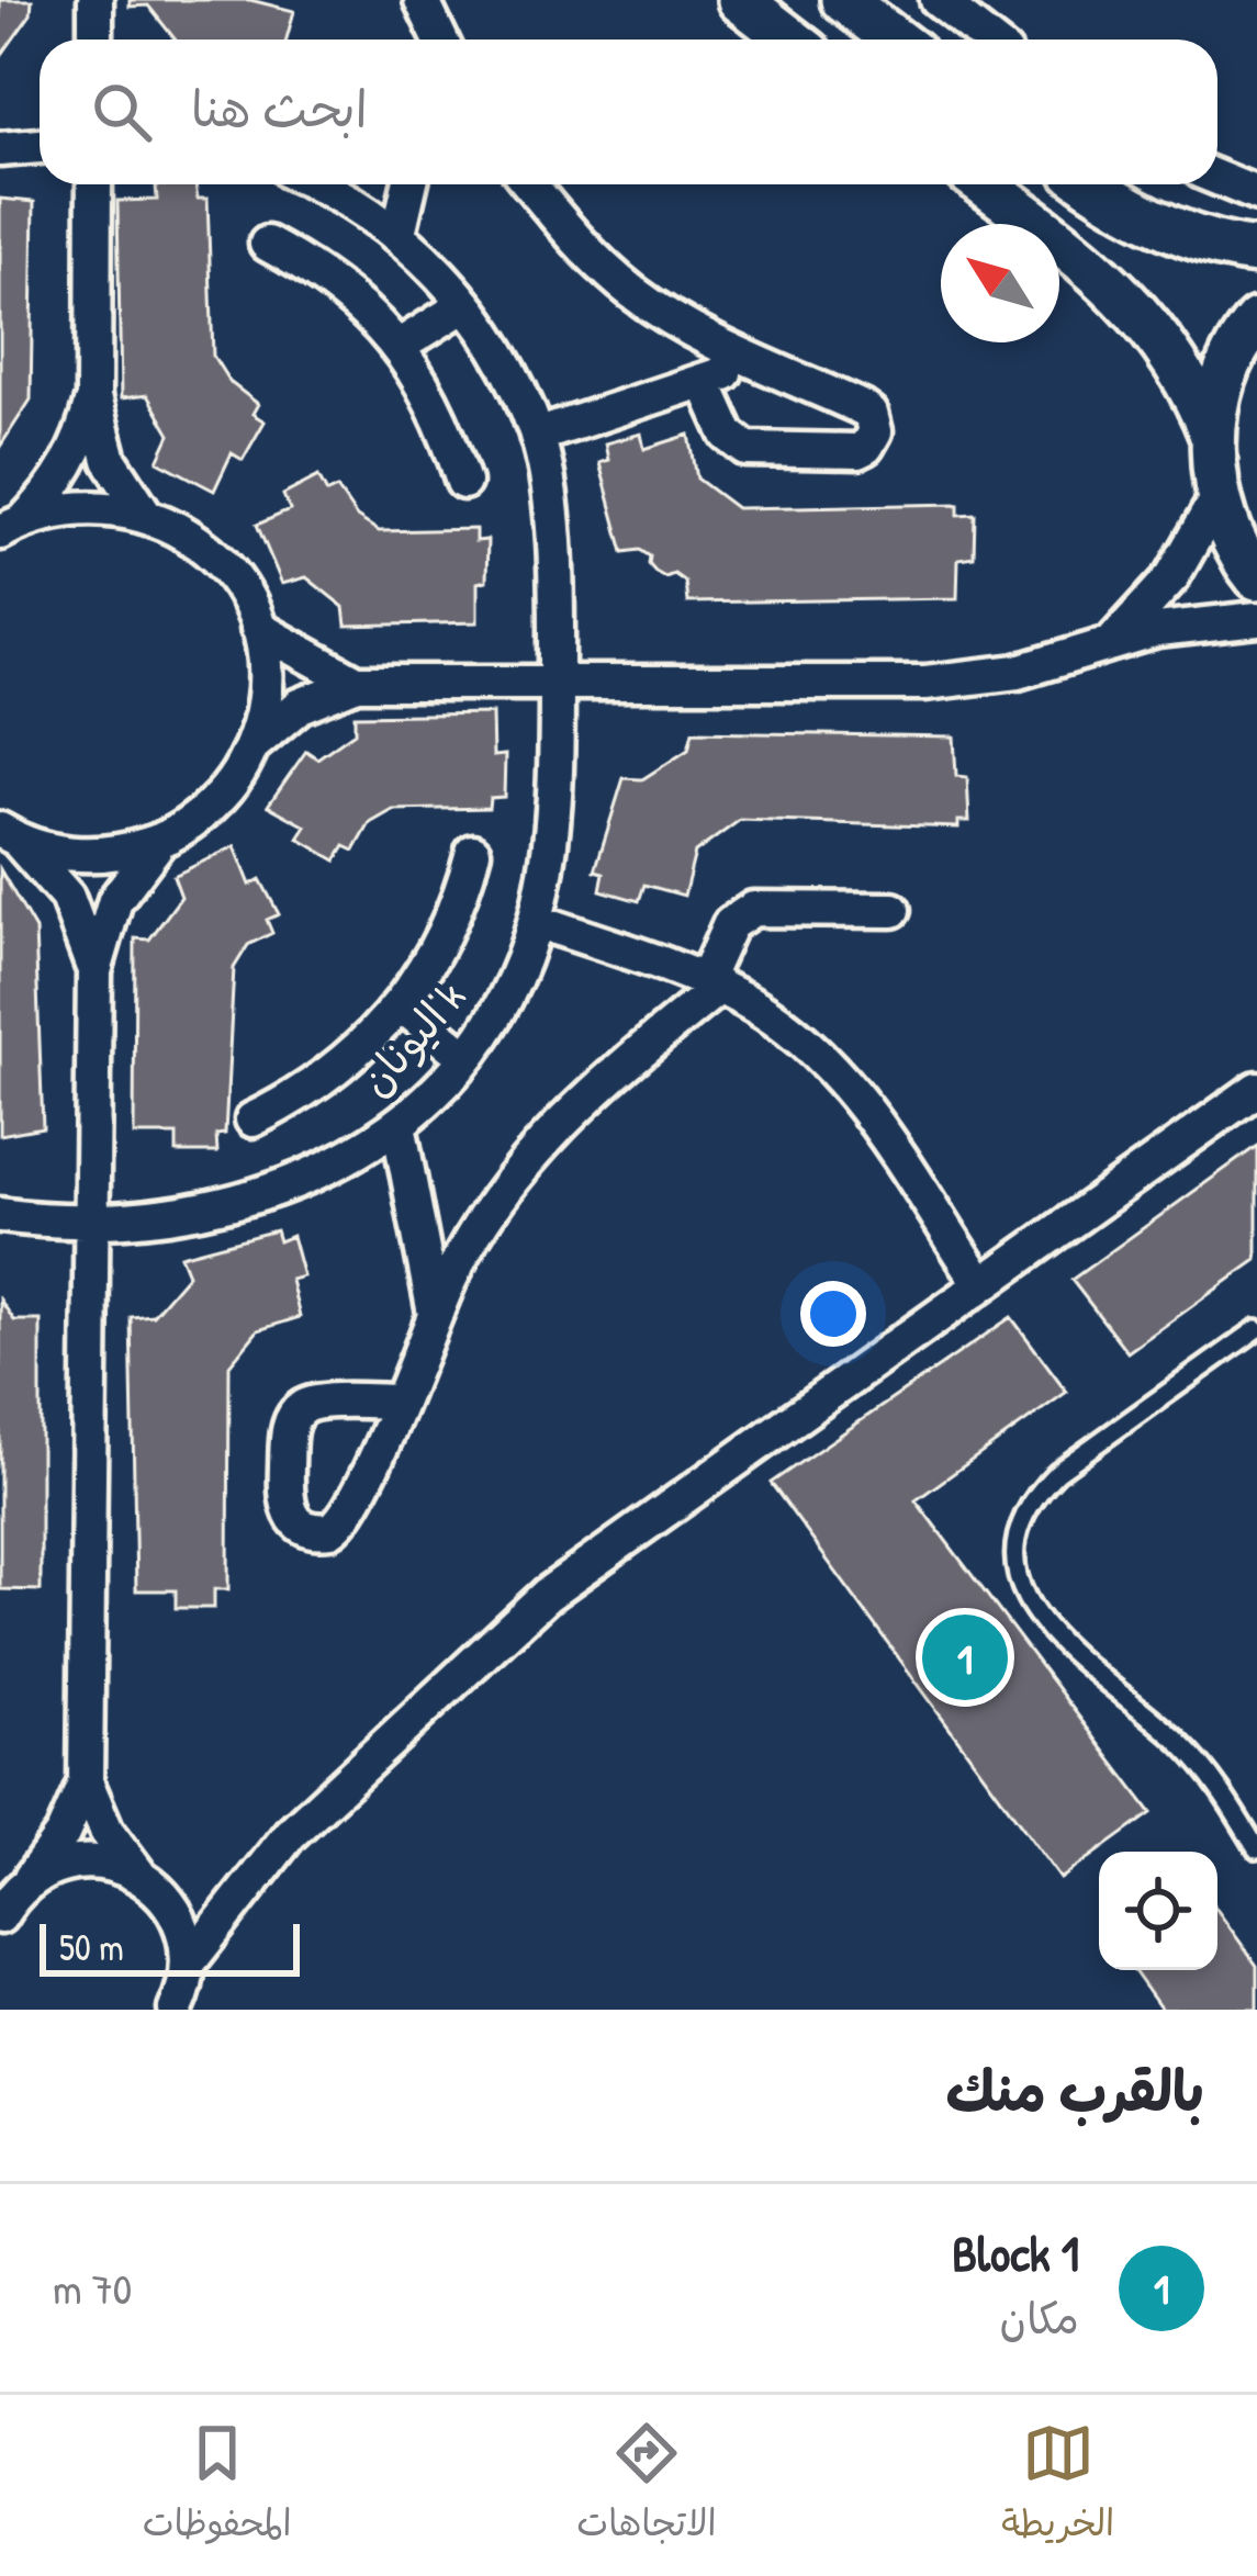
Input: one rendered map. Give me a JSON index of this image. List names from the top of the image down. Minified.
{"streets":{"street":["اليونان k"]},"scale_bar":"50 m","north":"top left","page":{"search":"ابحث هنا","pins":"1","scale":"50 m","heading":"بالقرب منك","list":[{"mark":"1","name":"Block 1","note":"مكان","value":"70 m"}],"nav":["الخريطة","الاتجاهات","المحفوظات"]}}
